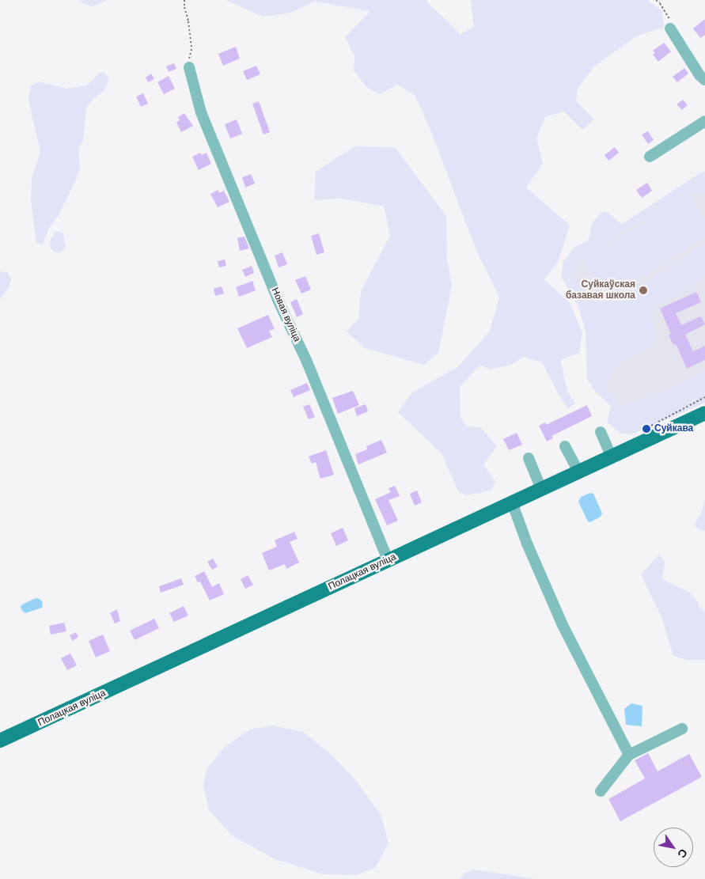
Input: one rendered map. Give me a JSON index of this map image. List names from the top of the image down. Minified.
{"streets":{"main road":["Полацкая вуліца"],"street":["Новая вуліца"]},"crossings":[["Новая вуліца","Полацкая вуліца"]],"places":["Суйкаўская базавая школа","Суйкава"],"north":"bottom right"}
